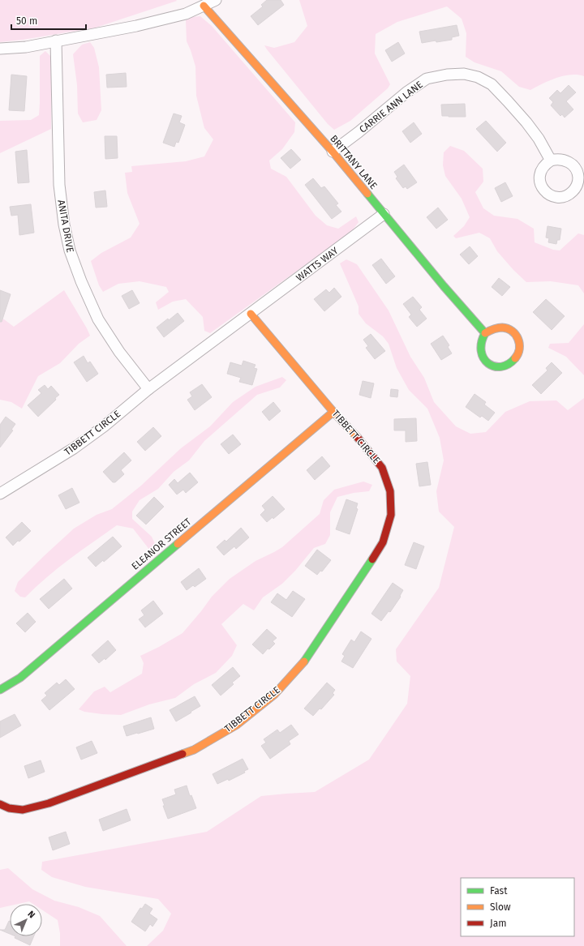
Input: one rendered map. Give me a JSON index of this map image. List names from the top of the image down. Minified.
{"streets":{"street":["CARRIE ANN LANE","BRITTANY LANE","ANITA DRIVE","WATTS WAY","TIBBETT CIRCLE","ELEANOR STREET"]},"crossings":[["CARRIE ANN LANE","BRITTANY LANE"],["BRITTANY LANE","WATTS WAY"],["ANITA DRIVE","TIBBETT CIRCLE"],["WATTS WAY","TIBBETT CIRCLE"],["TIBBETT CIRCLE","ELEANOR STREET"]],"legend":["Fast","Slow","Jam"],"scale_bar":"50 m","north":"top right"}
